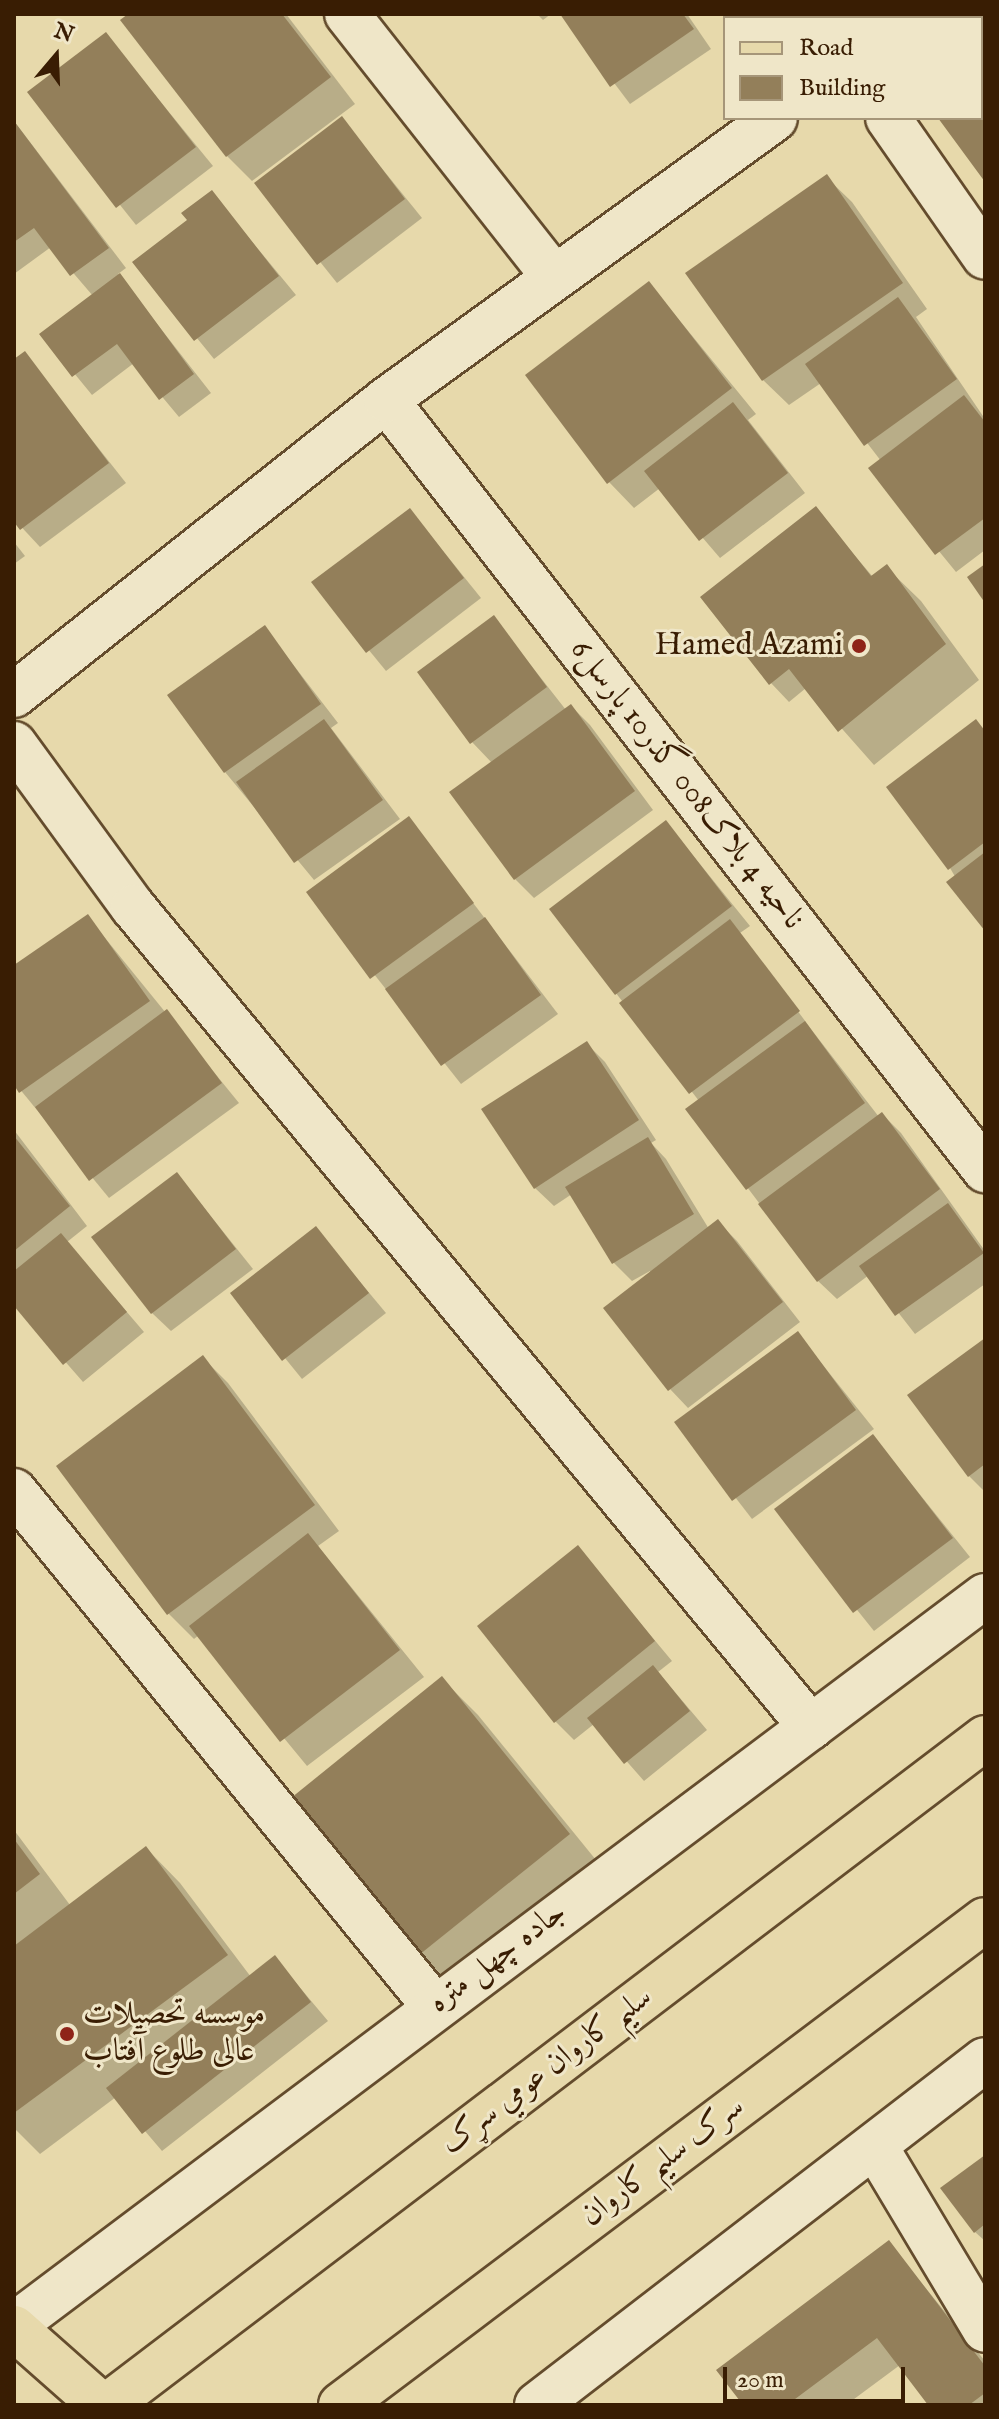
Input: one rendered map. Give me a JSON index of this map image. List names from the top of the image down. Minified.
{"streets":{"main road":["سلیم کاروان عومي سړک","سرک سلیم کاروان"],"street":["ناحیه 4 بلاک008 گذر10 پارسل6","جاده چهل متره"]},"places":["Hamed Azami","موسسه تحصیلات عالی طلوع آفتاب"],"legend":["Road","Building"],"scale_bar":"20 m","north":"top"}
